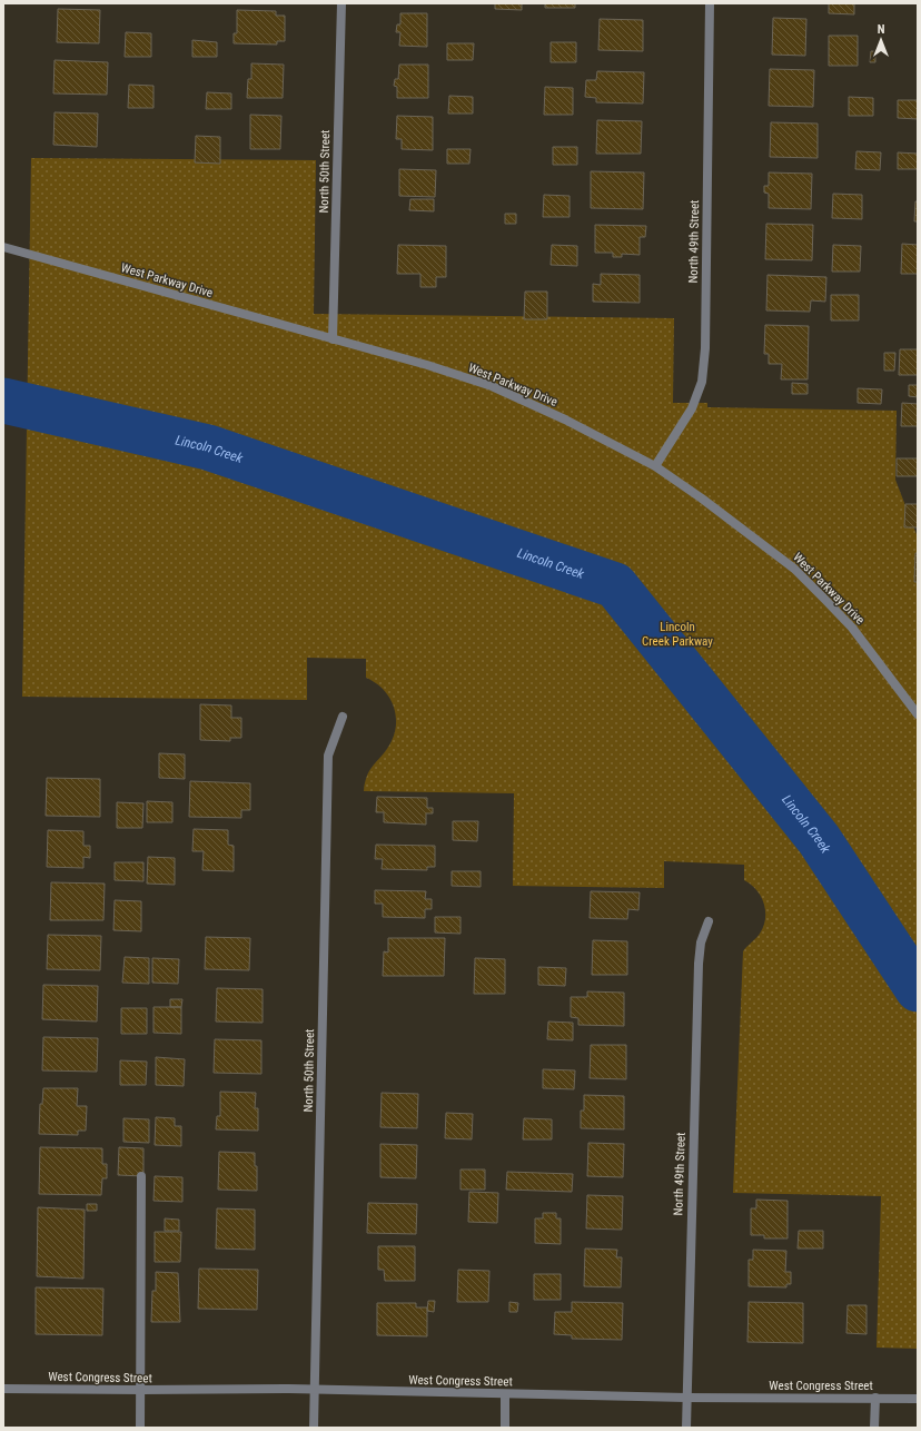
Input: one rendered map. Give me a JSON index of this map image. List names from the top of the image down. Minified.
{"streets":{"street":["North 50th Street","North 49th Street","West Parkway Drive","West Congress Street"]},"crossings":[["North 50th Street","West Parkway Drive"],["North 50th Street","West Congress Street"],["North 49th Street","West Parkway Drive"],["North 49th Street","West Congress Street"]],"water":["Lincoln Creek"],"parks":["Lincoln Creek Parkway"],"north":"top"}
